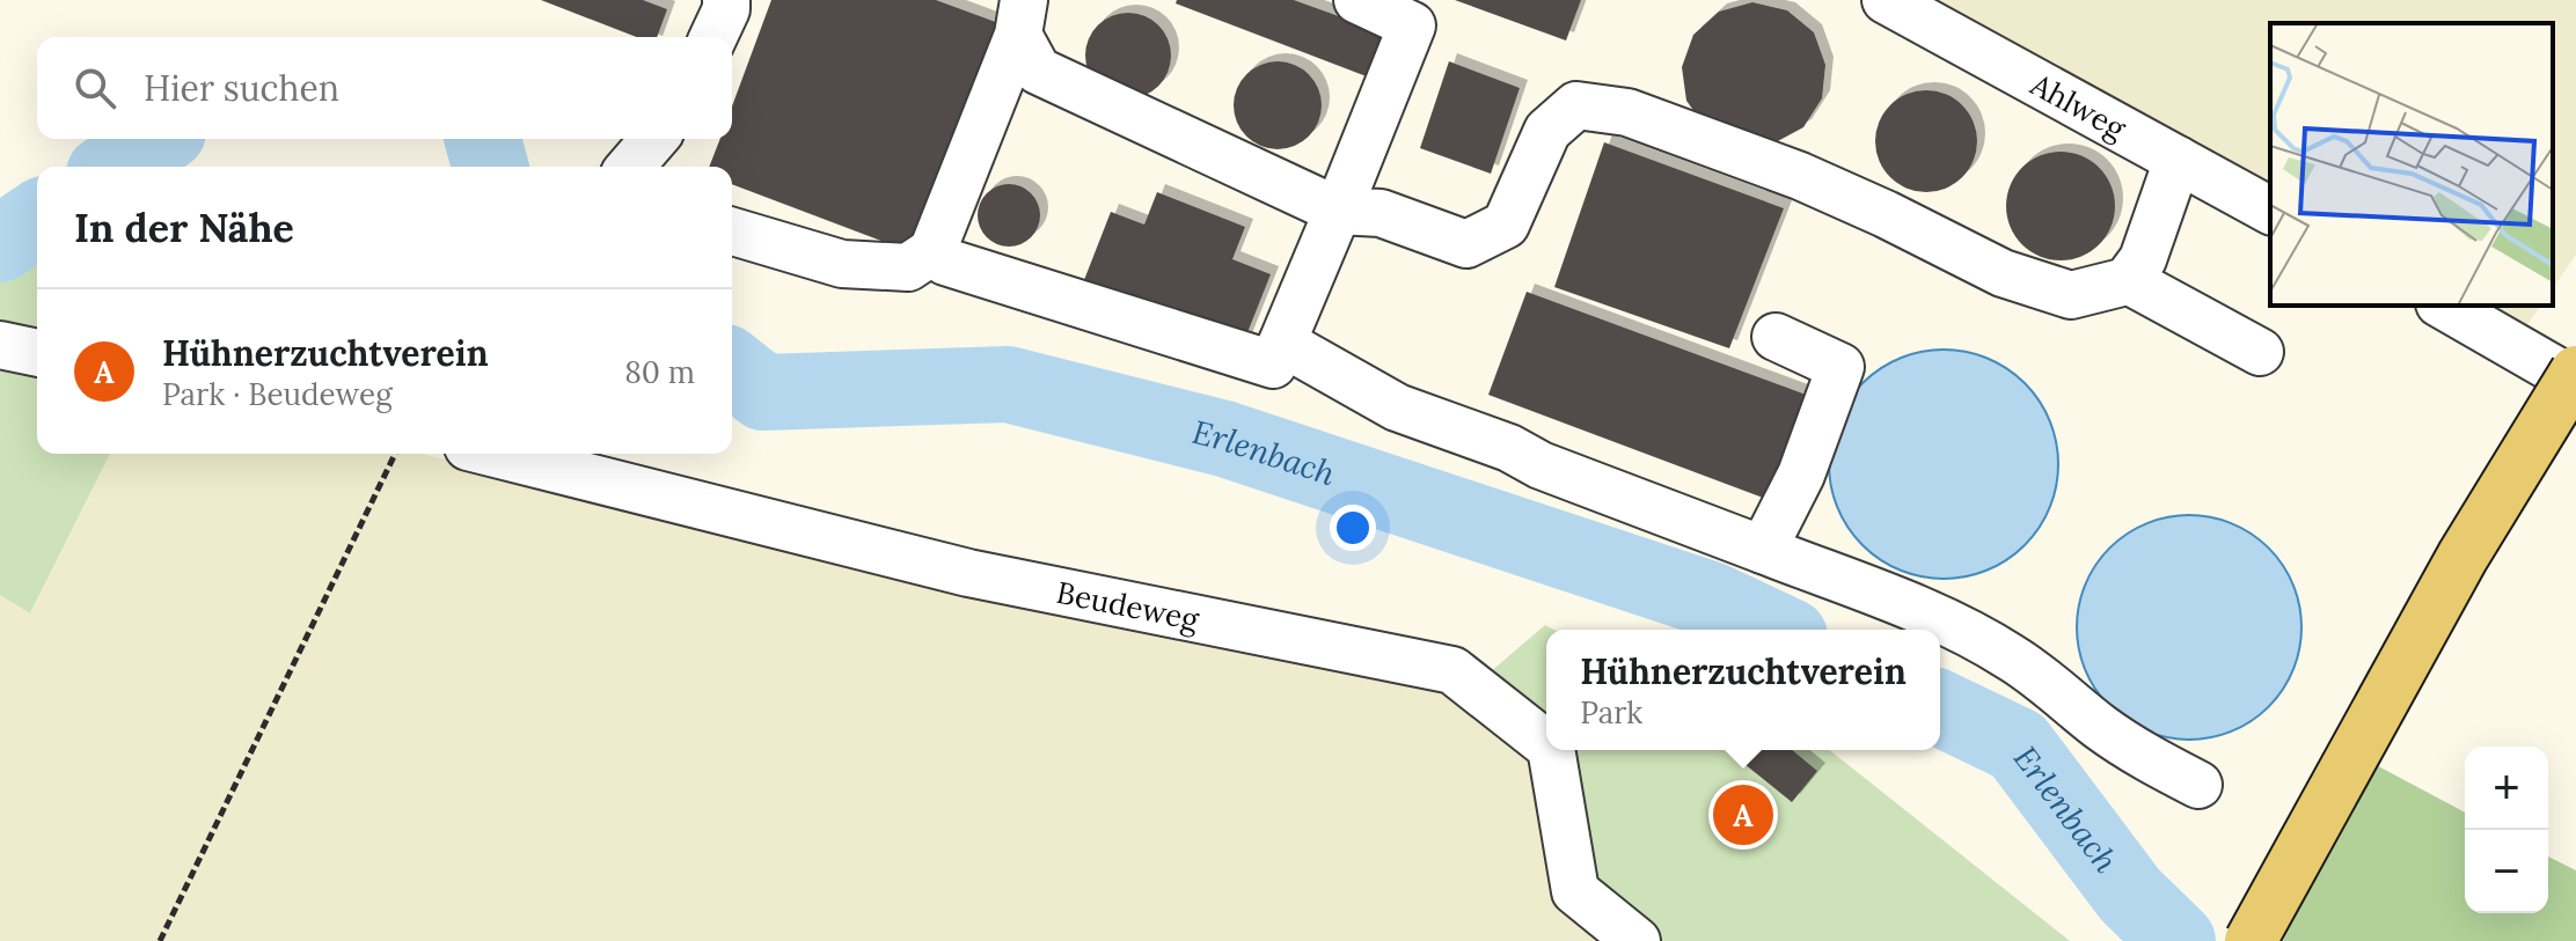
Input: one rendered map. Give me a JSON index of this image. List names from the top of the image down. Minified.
{"streets":{"street":["Ahlweg","Beudeweg"]},"water":["Erlenbach"],"page":{"search":"Hier suchen","heading":"In der Nähe","list":[{"mark":"A","name":"Hühnerzuchtverein","note":"Park · Beudeweg","value":"80 m"}],"popup":["Hühnerzuchtverein","Park"],"map_buttons":["+","−"],"pins":"A"}}
